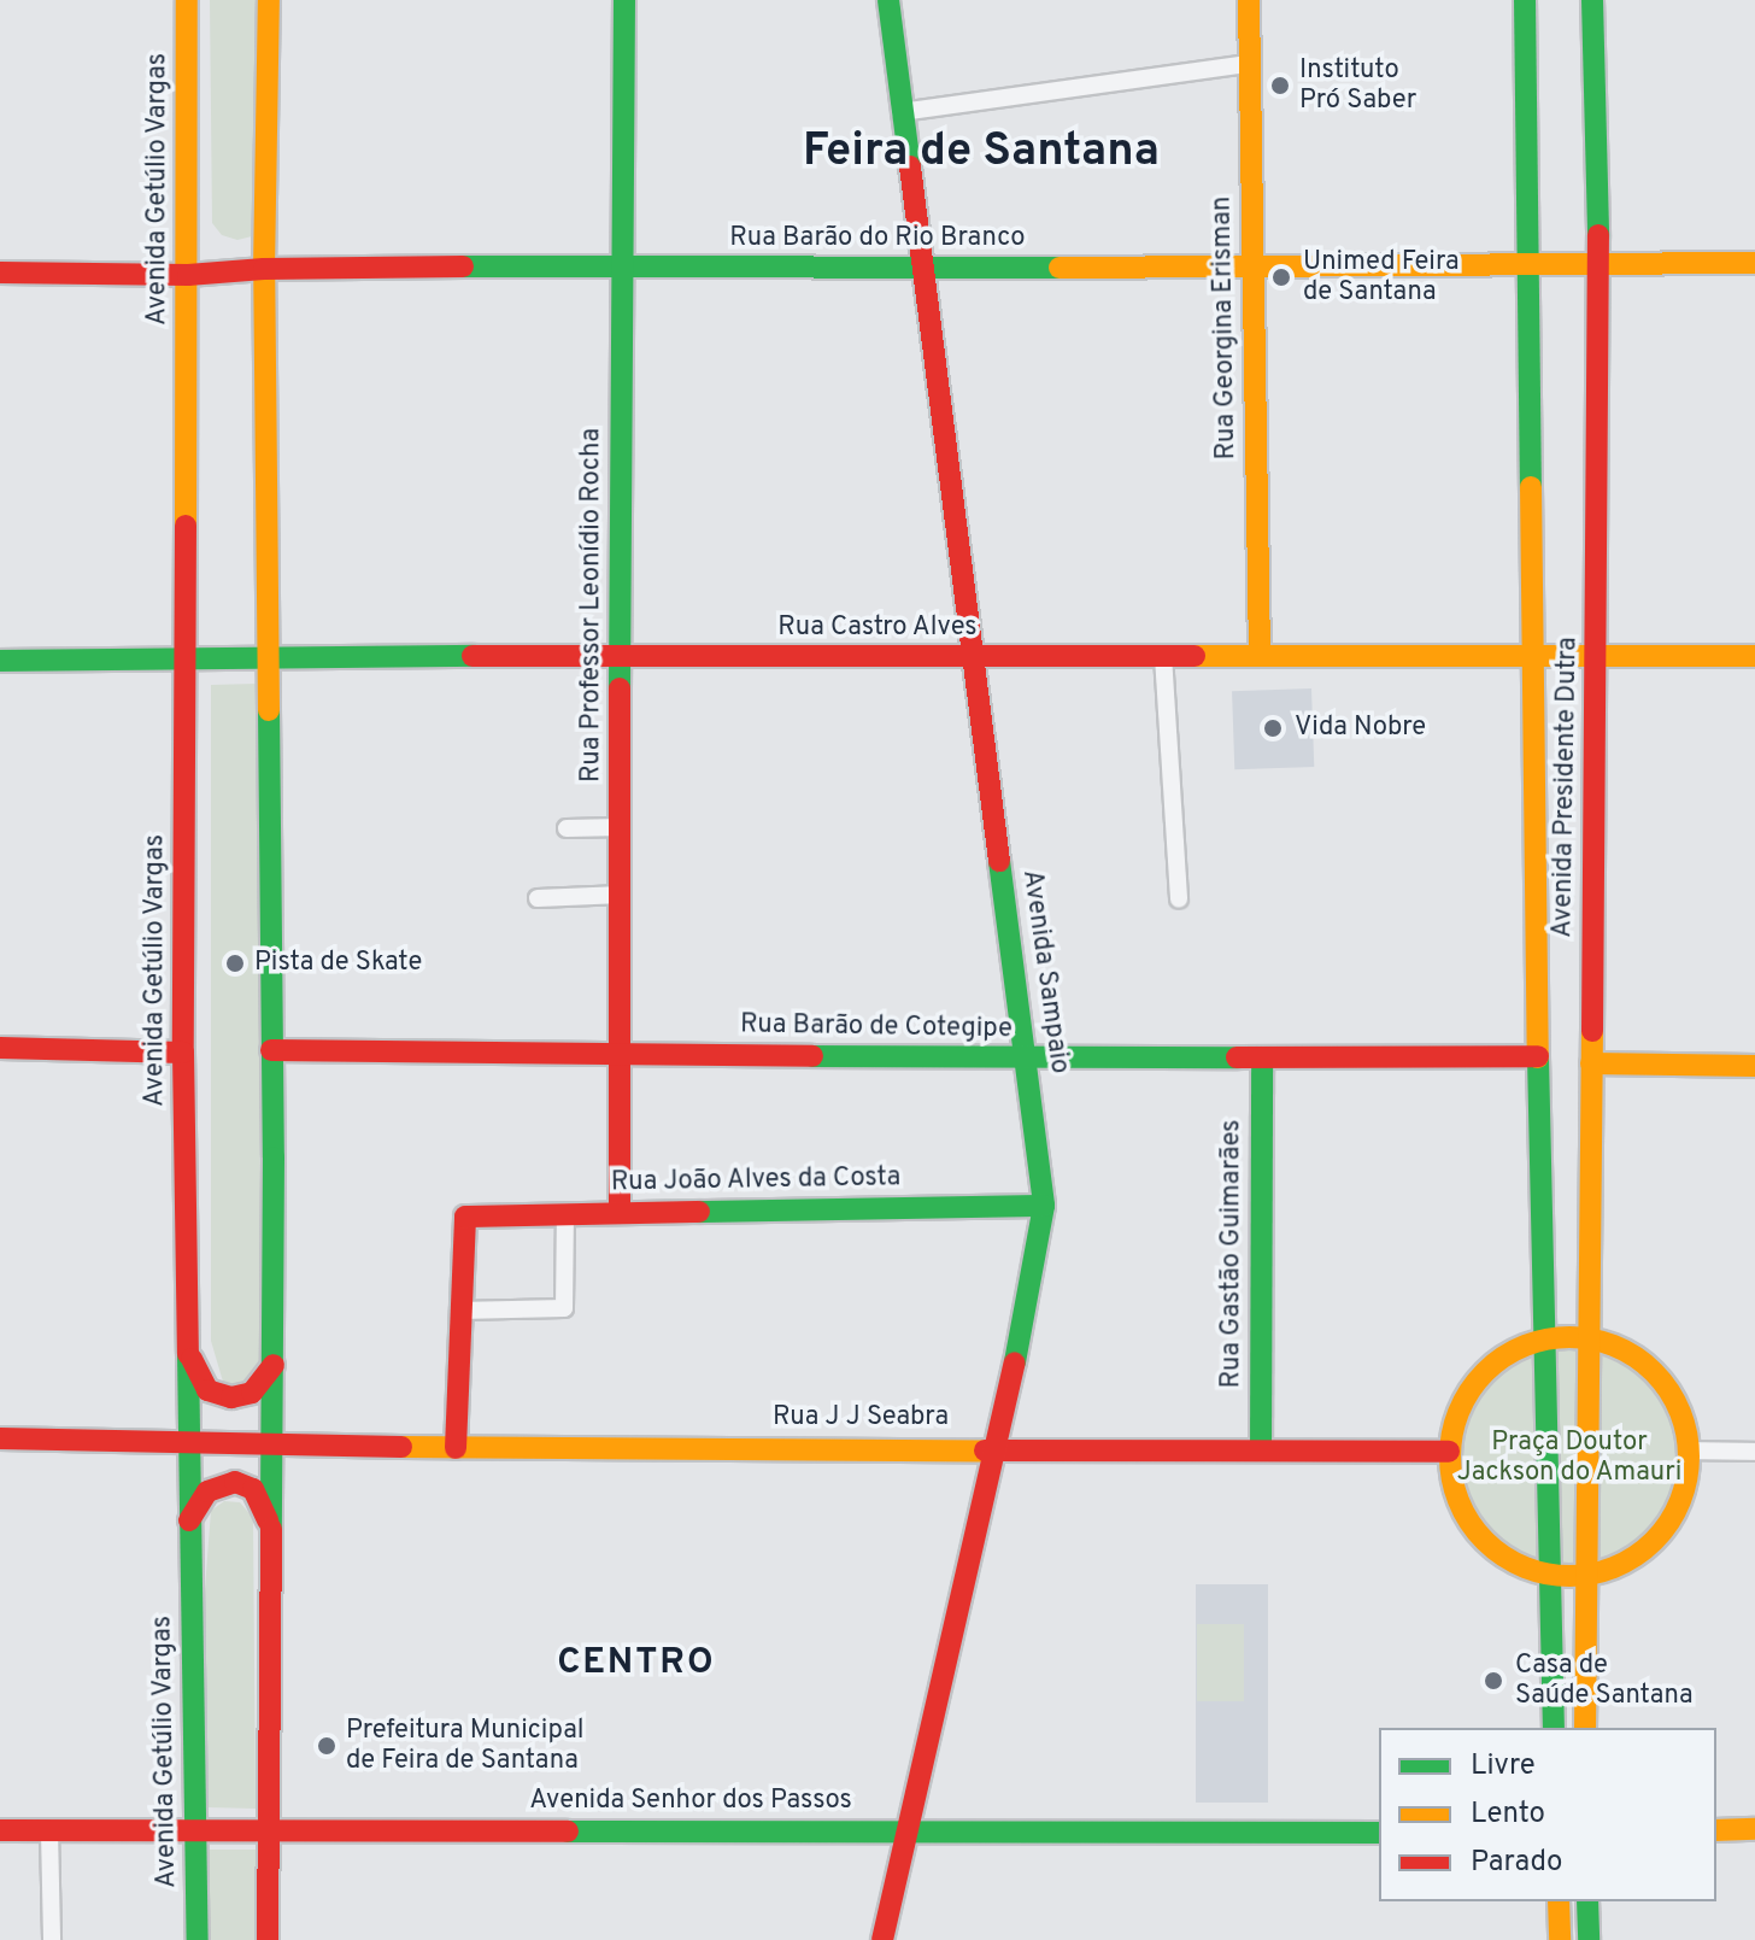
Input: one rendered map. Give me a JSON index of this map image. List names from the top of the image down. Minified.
{"streets":{"main road":["Avenida Getúlio Vargas","Rua Barão do Rio Branco","Rua Georgina Erisman","Rua Professor Leonídio Rocha","Rua Castro Alves","Avenida Presidente Dutra","Avenida Sampaio","Rua Barão de Cotegipe","Rua João Alves da Costa","Rua Gastão Guimarães","Rua J J Seabra","Avenida Senhor dos Passos"]},"crossings":[["Avenida Getúlio Vargas","Rua Barão do Rio Branco"],["Avenida Getúlio Vargas","Rua Castro Alves"],["Avenida Getúlio Vargas","Rua J J Seabra"],["Avenida Getúlio Vargas","Avenida Senhor dos Passos"],["Rua Barão do Rio Branco","Rua Georgina Erisman"],["Rua Barão do Rio Branco","Rua Professor Leonídio Rocha"],["Rua Barão do Rio Branco","Avenida Presidente Dutra"],["Rua Barão do Rio Branco","Avenida Sampaio"],["Rua Georgina Erisman","Rua Castro Alves"],["Rua Professor Leonídio Rocha","Rua Castro Alves"],["Rua Professor Leonídio Rocha","Rua Barão de Cotegipe"],["Rua Professor Leonídio Rocha","Rua João Alves da Costa"],["Rua Castro Alves","Avenida Presidente Dutra"],["Rua Castro Alves","Avenida Sampaio"],["Avenida Presidente Dutra","Rua Barão de Cotegipe"],["Avenida Sampaio","Rua Barão de Cotegipe"],["Avenida Sampaio","Rua João Alves da Costa"],["Avenida Sampaio","Rua J J Seabra"],["Avenida Sampaio","Avenida Senhor dos Passos"],["Rua Barão de Cotegipe","Rua Gastão Guimarães"],["Rua Gastão Guimarães","Rua J J Seabra"]],"districts":["Feira de Santana","CENTRO"],"parks":["Praça Doutor Jackson do Amauri"],"places":["Instituto Pró Saber","Unimed Feira de Santana","Vida Nobre","Pista de Skate","Casa de Saúde Santana","Prefeitura Municipal de Feira de Santana"],"legend":["Livre","Lento","Parado"]}
